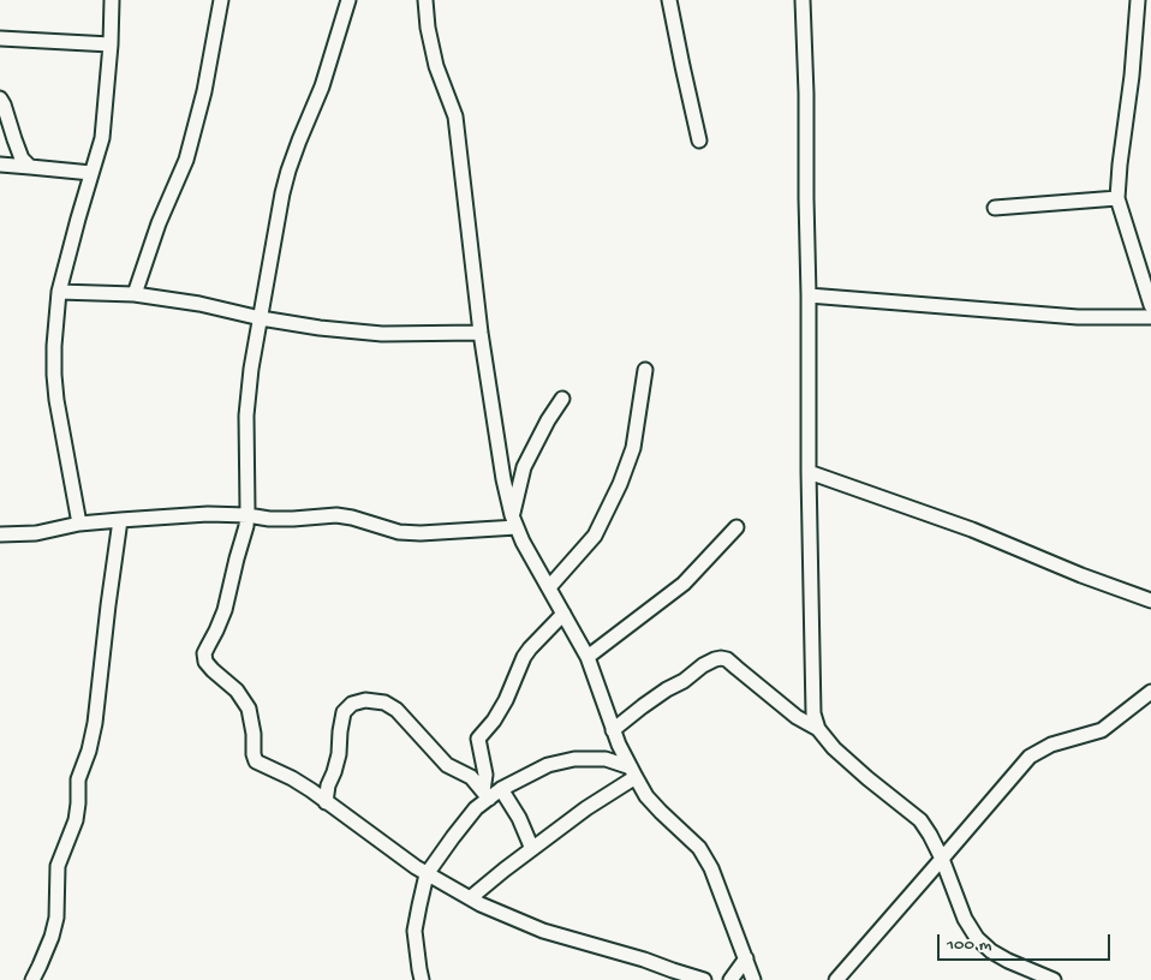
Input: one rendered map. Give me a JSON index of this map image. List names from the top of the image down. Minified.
{"scale_bar":"100 m"}
